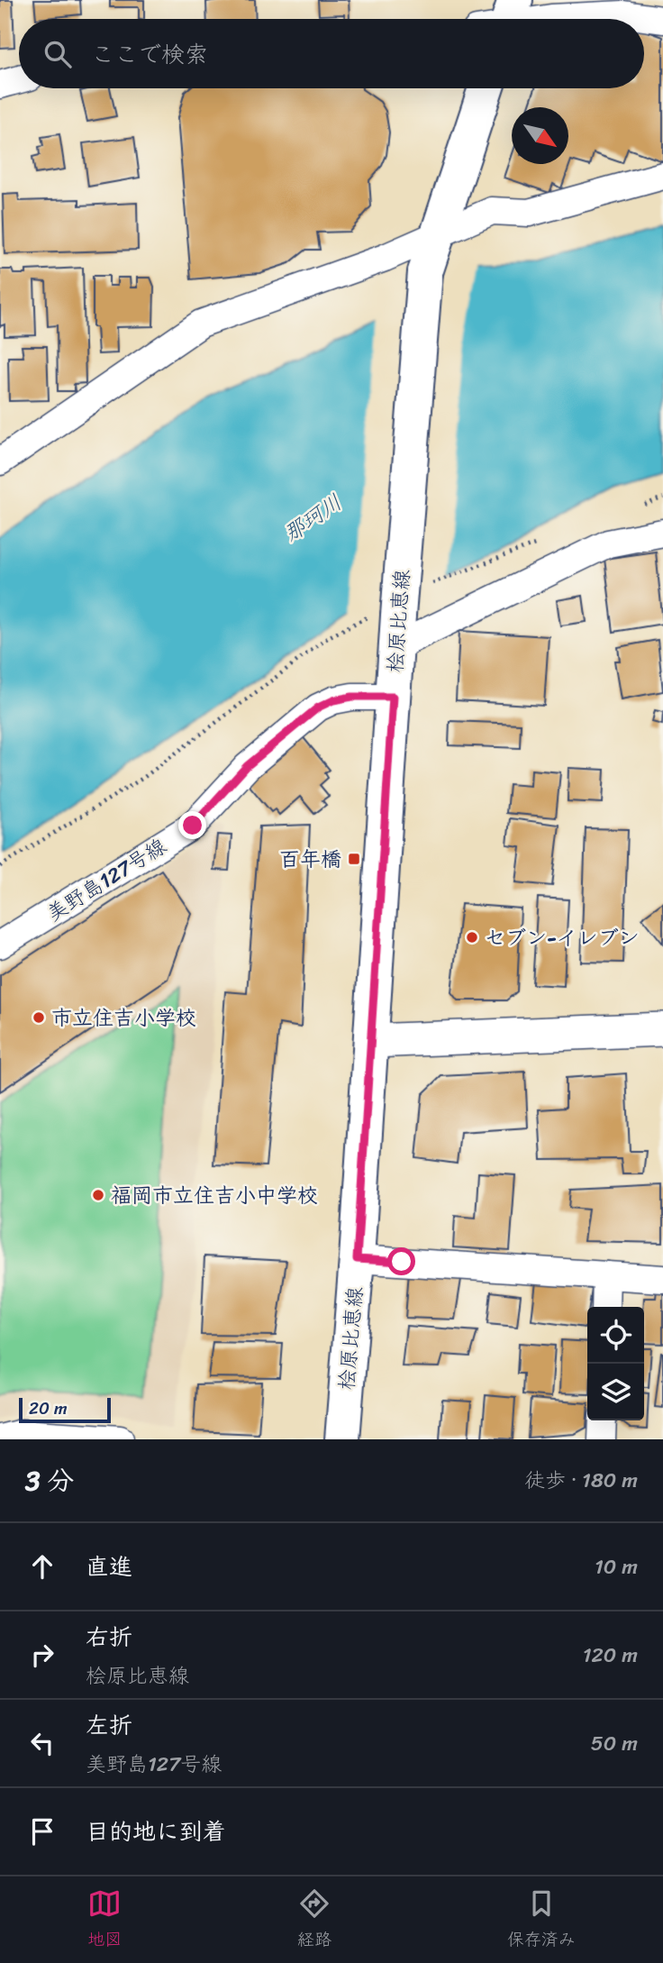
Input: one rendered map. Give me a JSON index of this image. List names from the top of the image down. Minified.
{"streets":{"main road":["桧原比恵線"],"street":["美野島127号線"]},"crossings":[["桧原比恵線","美野島127号線"]],"water":["那珂川"],"places":{"transit":["百年橋"],"other":["セブン-イレブン","市立住吉小学校","福岡市立住吉小中学校"]},"scale_bar":"20 m","north":"bottom right","page":{"search":"ここで検索","scale":"20 m","heading":["3 分","徒歩 · 180 m"],"list":[["直進","10 m"],["右折","桧原比恵線","120 m"],["左折","美野島127号線","50 m"],"目的地に到着"],"nav":["地図","経路","保存済み"]}}
